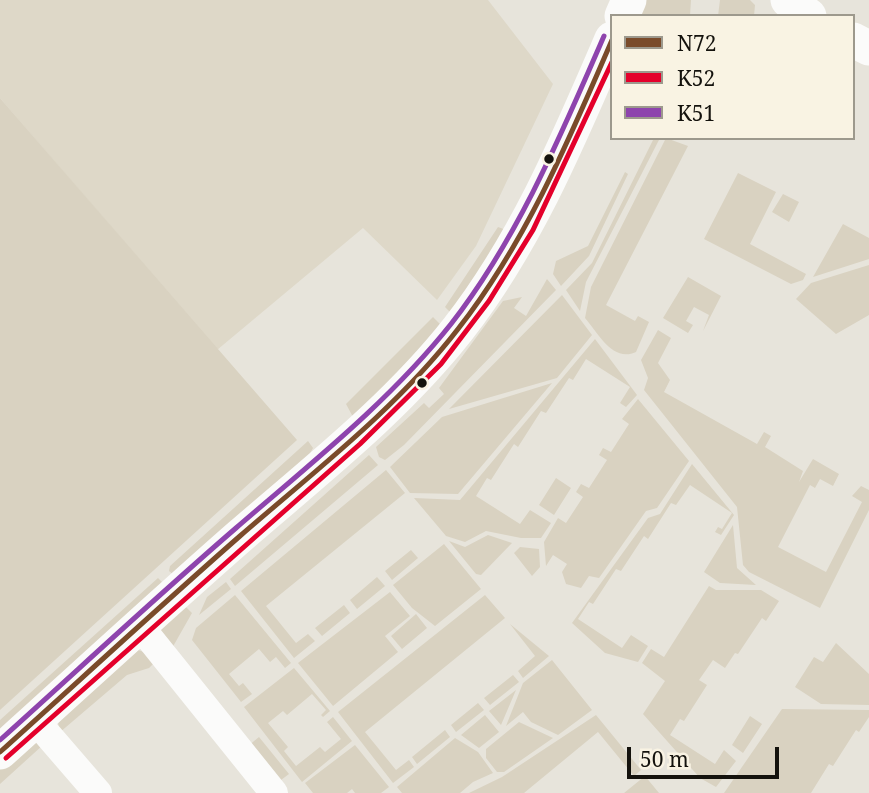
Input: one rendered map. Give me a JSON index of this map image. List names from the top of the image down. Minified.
{"lines":["transit line K51","transit line N72","transit line K52"],"legend":["N72","K52","K51"],"scale_bar":"50 m"}
